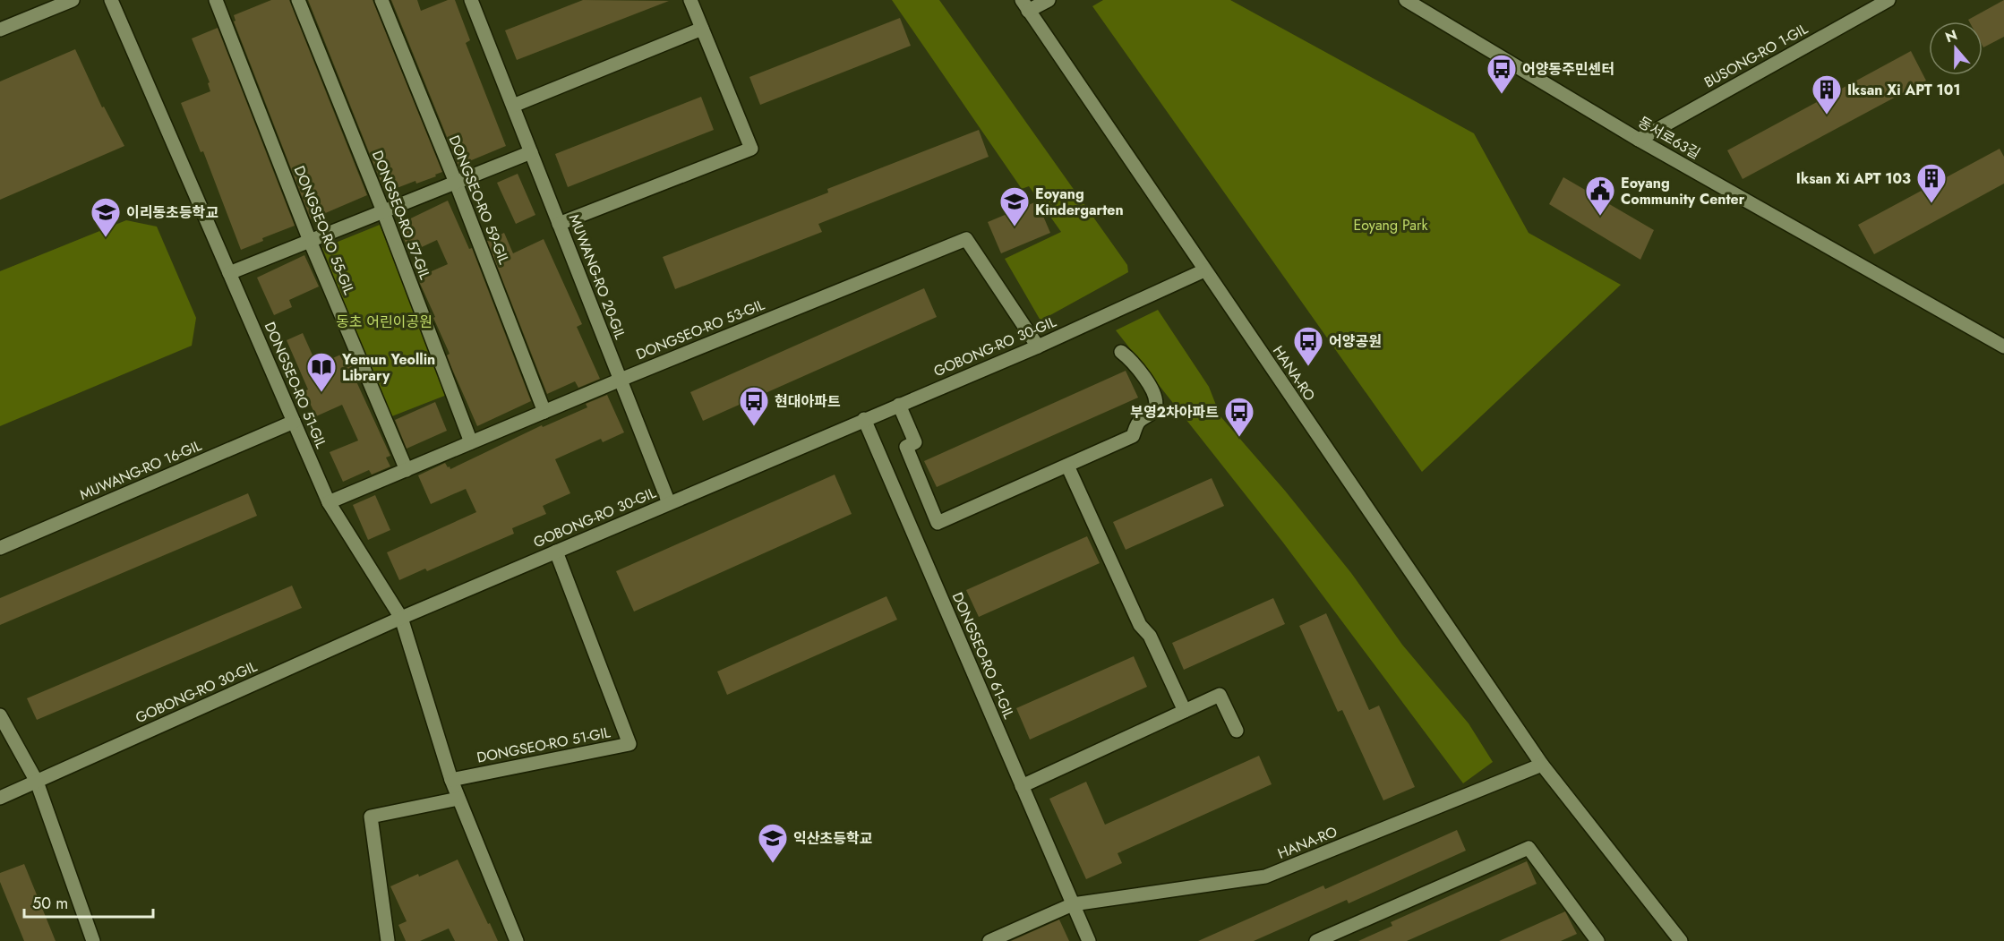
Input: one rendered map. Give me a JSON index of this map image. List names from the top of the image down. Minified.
{"streets":{"street":["BUSONG-RO 1-GIL","동서로63길","DONGSEO-RO 59-GIL","DONGSEO-RO 57-GIL","DONGSEO-RO 55-GIL","MUWANG-RO 20-GIL","DONGSEO-RO 53-GIL","GOBONG-RO 30-GIL","HANA-RO","DONGSEO-RO 51-GIL","MUWANG-RO 16-GIL","DONGSEO-RO 61-GIL"]},"crossings":[["BUSONG-RO 1-GIL","동서로63길"],["DONGSEO-RO 59-GIL","DONGSEO-RO 53-GIL"],["DONGSEO-RO 57-GIL","DONGSEO-RO 53-GIL"],["DONGSEO-RO 55-GIL","DONGSEO-RO 53-GIL"],["MUWANG-RO 20-GIL","DONGSEO-RO 53-GIL"],["MUWANG-RO 20-GIL","GOBONG-RO 30-GIL"],["DONGSEO-RO 53-GIL","GOBONG-RO 30-GIL"],["DONGSEO-RO 53-GIL","DONGSEO-RO 51-GIL"],["GOBONG-RO 30-GIL","HANA-RO"],["GOBONG-RO 30-GIL","DONGSEO-RO 51-GIL"],["GOBONG-RO 30-GIL","DONGSEO-RO 61-GIL"],["HANA-RO","DONGSEO-RO 61-GIL"],["DONGSEO-RO 51-GIL","MUWANG-RO 16-GIL"]],"parks":["Eoyang Park","동초 어린이공원"],"places":{"bus stop":["어양동주민센터","어양공원","현대아파트","부영2차아파트"],"building":["Iksan Xi APT 101","Iksan Xi APT 103"],"public building":["Eoyang Community Center"],"school or university":["Eoyang Kindergarten","이리동초등학교","익산초등학교"],"library":["Yemun Yeollin Library"]},"scale_bar":"50 m","north":"top"}
